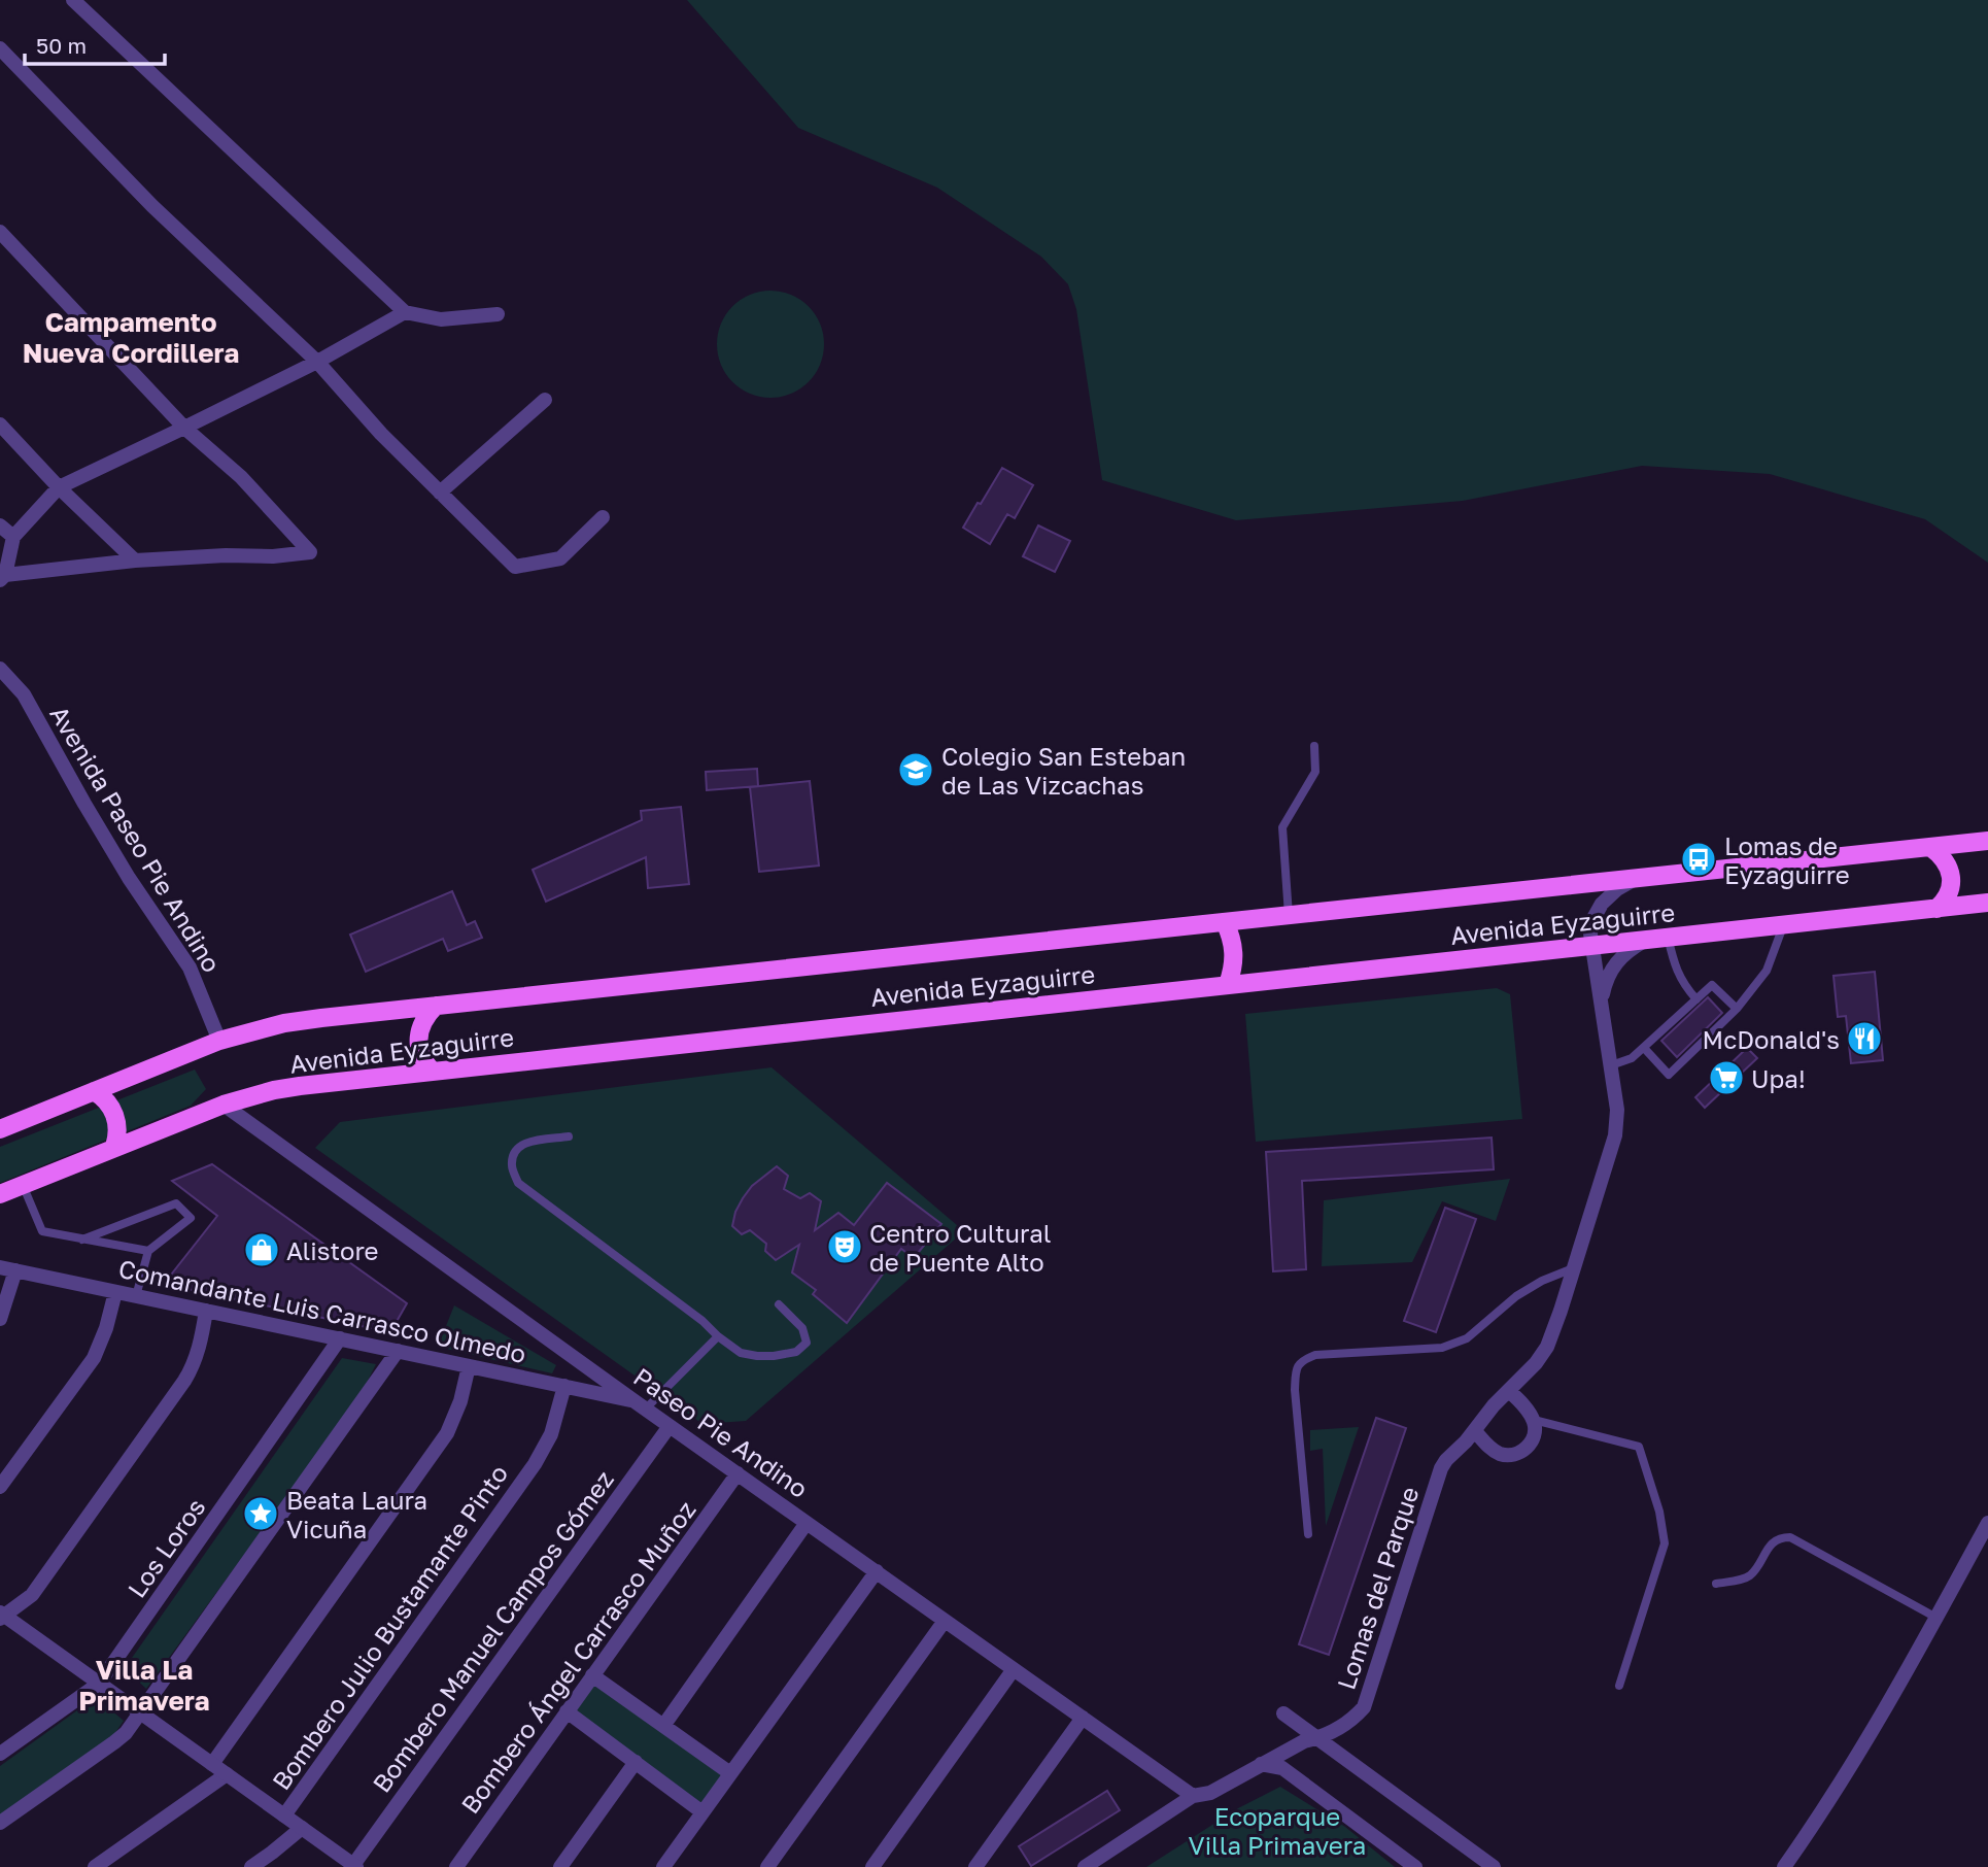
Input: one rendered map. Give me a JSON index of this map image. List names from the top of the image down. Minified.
{"streets":{"main road":["Avenida Eyzaguirre"],"street":["Avenida Paseo Pie Andino","Comandante Luis Carrasco Olmedo","Paseo Pie Andino","Los Loros","Lomas del Parque","Bombero Julio Bustamante Pinto","Bombero Manuel Campos Gómez","Bombero Ángel Carrasco Muñoz"]},"crossings":[["Avenida Paseo Pie Andino","Avenida Eyzaguirre"],["Avenida Eyzaguirre","Paseo Pie Andino"],["Avenida Eyzaguirre","Lomas del Parque"],["Comandante Luis Carrasco Olmedo","Paseo Pie Andino"],["Comandante Luis Carrasco Olmedo","Los Loros"],["Comandante Luis Carrasco Olmedo","Bombero Julio Bustamante Pinto"],["Paseo Pie Andino","Lomas del Parque"],["Paseo Pie Andino","Bombero Manuel Campos Gómez"],["Paseo Pie Andino","Bombero Ángel Carrasco Muñoz"]],"districts":["Campamento Nueva Cordillera","Villa La Primavera"],"parks":["Ecoparque Villa Primavera"],"places":{"school or university":["Colegio San Esteban de Las Vizcachas"],"bus stop":["Lomas de Eyzaguirre"],"restaurant":["McDonald's"],"supermarket":["Upa!"],"theatre":["Centro Cultural de Puente Alto"],"shop":["Alistore"],"place":["Beata Laura Vicuña"]},"scale_bar":"50 m"}
